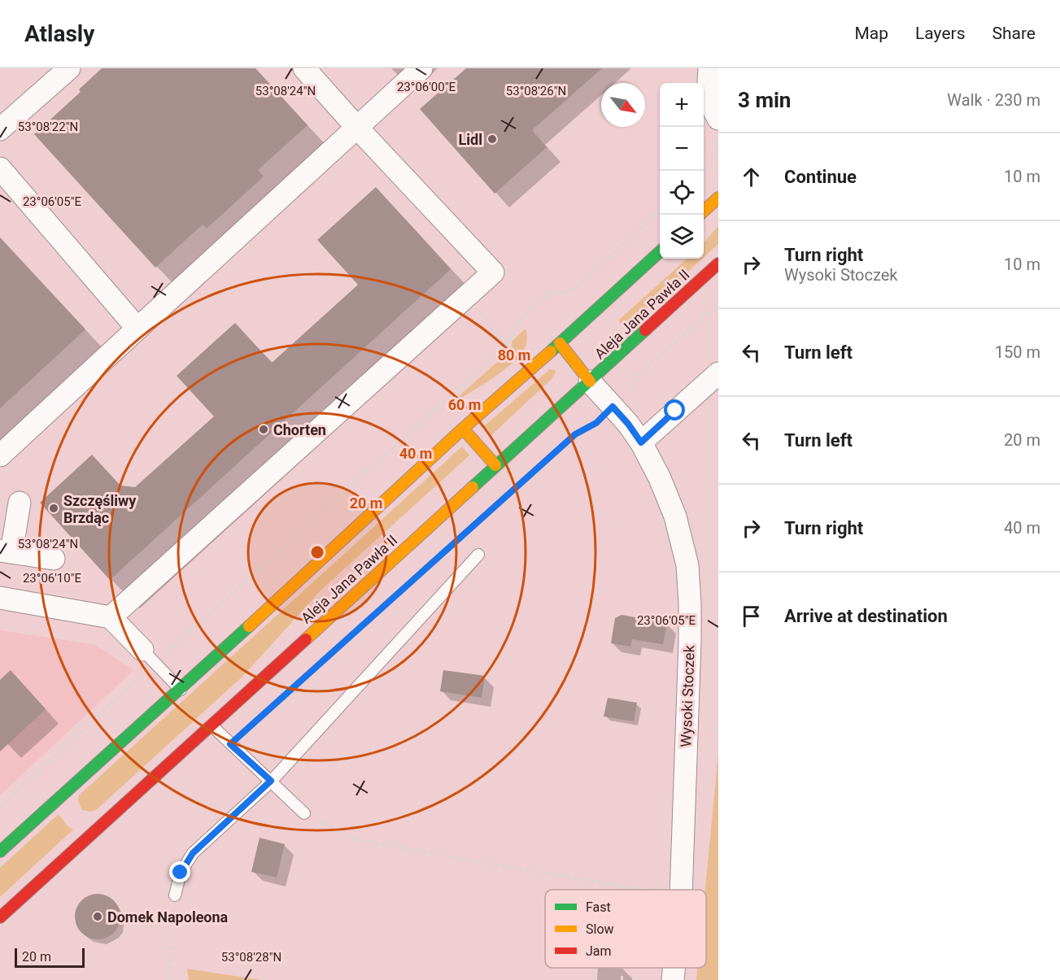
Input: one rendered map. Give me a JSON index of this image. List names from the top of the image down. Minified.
{"streets":{"main road":["Aleja Jana Pawła II"],"street":["Wysoki Stoczek"]},"crossings":[["Aleja Jana Pawła II","Wysoki Stoczek"]],"places":["Lidl","Chorten","Szczęśliwy Brzdąc","Domek Napoleona"],"legend":["Fast","Slow","Jam"],"scale_bar":"20 m","north":"bottom right","page":{"header":"Atlasly","nav":["Map","Layers","Share"],"heading":["3 min","Walk · 230 m"],"map_buttons":["+","−"],"list":[["Continue","10 m"],["Turn right","Wysoki Stoczek","10 m"],["Turn left","150 m"],["Turn left","20 m"],["Turn right","40 m"],"Arrive at destination"],"scale":"20 m"},"coordinates":["23°06'00\"E","53°08'24\"N","53°08'26\"N","53°08'22\"N","23°06'05\"E","23°06'10\"E","53°08'28\"N"],"rings":["80 m","60 m","40 m","20 m"]}
